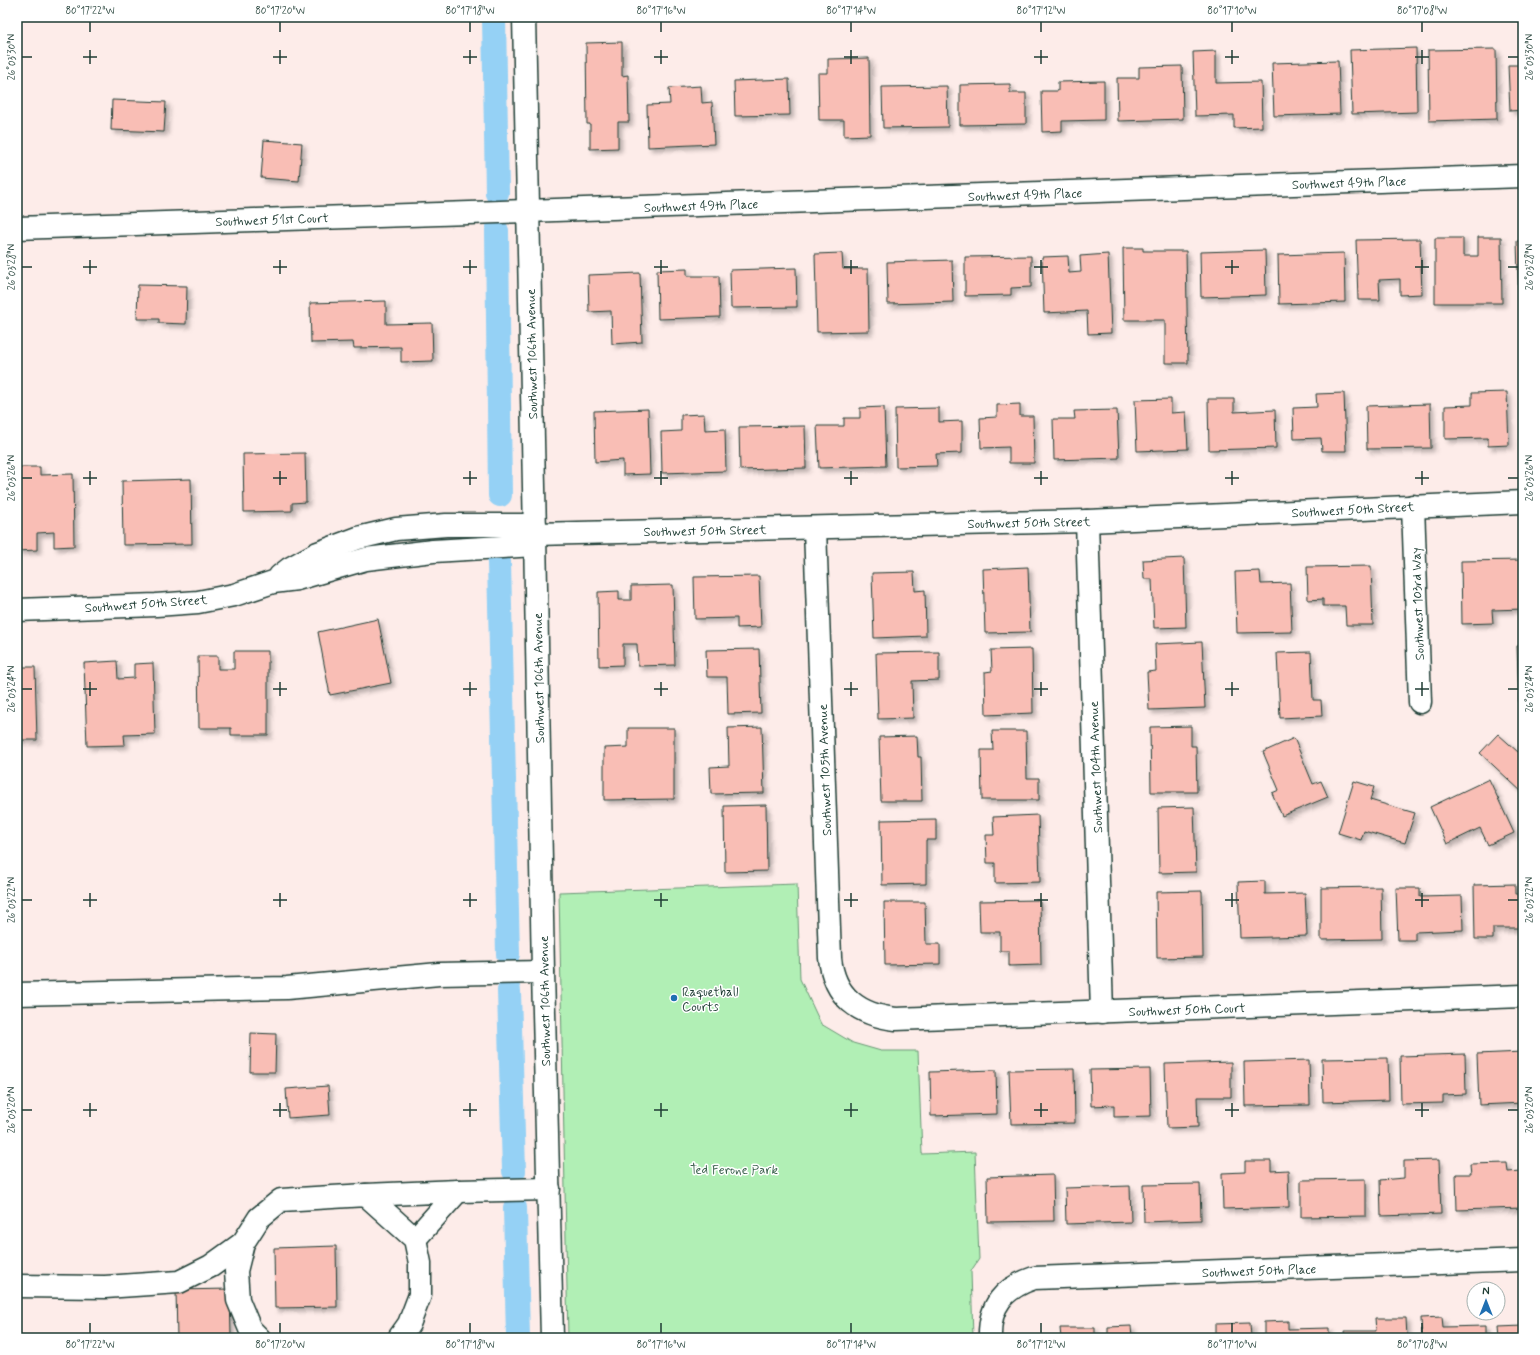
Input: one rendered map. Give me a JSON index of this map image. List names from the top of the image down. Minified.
{"streets":{"street":["Southwest 49th Place","Southwest 51st Court","Southwest 106th Avenue","Southwest 50th Street","Southwest 103rd Way","Southwest 104th Avenue","Southwest 105th Avenue","Southwest 50th Court","Southwest 50th Place"]},"crossings":[["Southwest 49th Place","Southwest 51st Court"],["Southwest 49th Place","Southwest 106th Avenue"],["Southwest 51st Court","Southwest 106th Avenue"],["Southwest 106th Avenue","Southwest 50th Street"],["Southwest 50th Street","Southwest 103rd Way"],["Southwest 50th Street","Southwest 104th Avenue"],["Southwest 50th Street","Southwest 105th Avenue"],["Southwest 104th Avenue","Southwest 50th Court"],["Southwest 105th Avenue","Southwest 50th Court"]],"parks":["Ted Ferone Park"],"places":["Raquetball Courts"],"north":"top","coordinates":["80°17'22\"W","80°17'20\"W","80°17'18\"W","80°17'16\"W","80°17'14\"W","80°17'12\"W","80°17'10\"W","80°17'08\"W","26°03'30\"N","26°03'28\"N","26°03'26\"N","26°03'24\"N","26°03'22\"N","26°03'20\"N"]}
